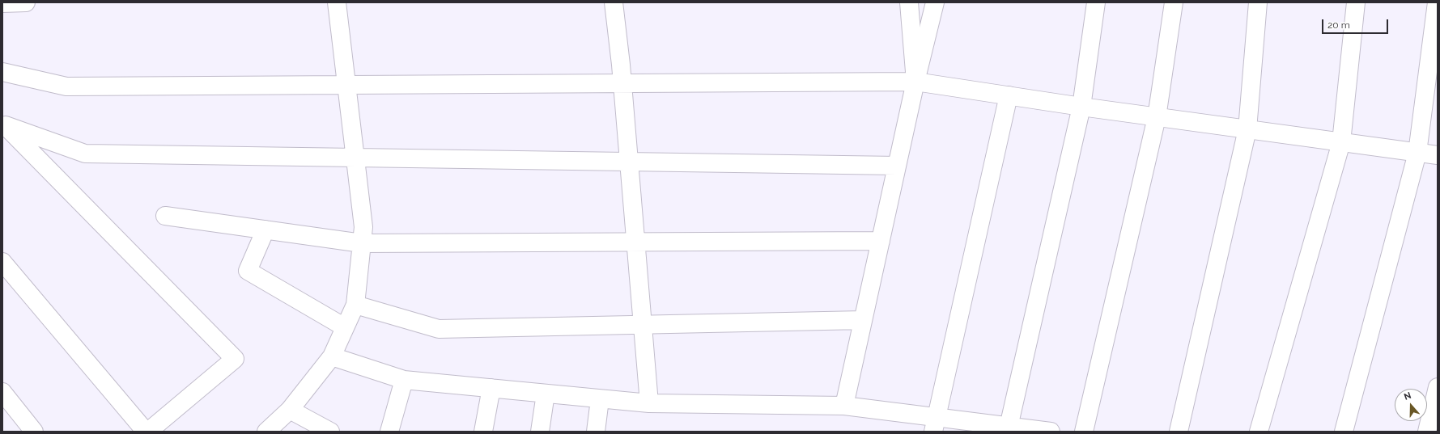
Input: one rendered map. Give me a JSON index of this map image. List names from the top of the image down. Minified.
{"scale_bar":"20 m","north":"top"}
